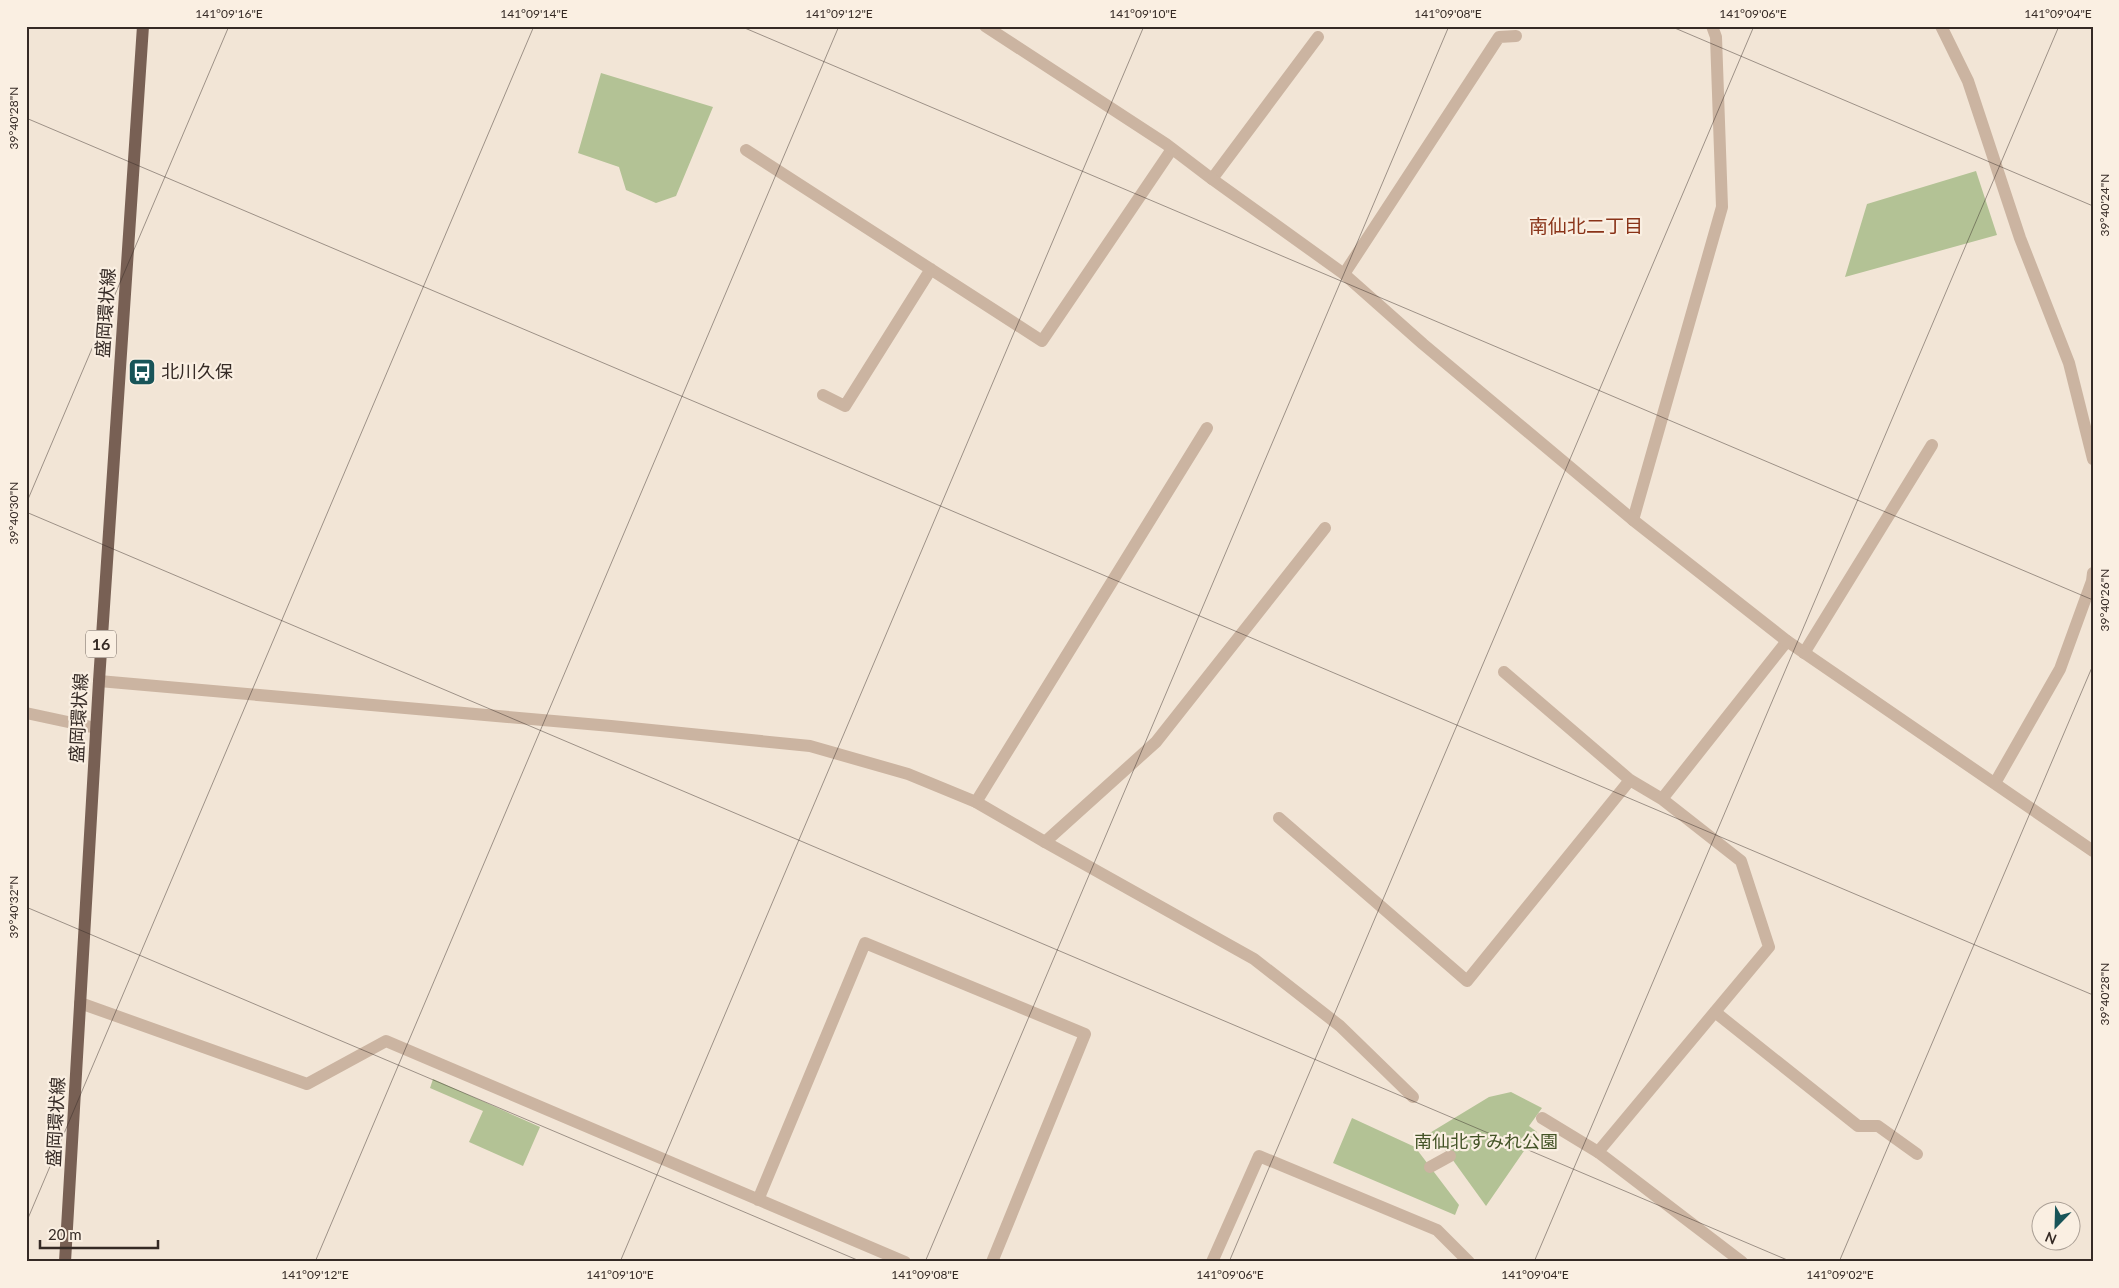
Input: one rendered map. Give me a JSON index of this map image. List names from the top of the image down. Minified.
{"streets":{"main road":["盛岡環状線","16"]},"districts":["南仙北二丁目"],"parks":["南仙北すみれ公園"],"places":{"bus stop":["北川久保"]},"scale_bar":"20 m","north":"bottom left","coordinates":["141°09'16\"E","141°09'14\"E","141°09'12\"E","141°09'10\"E","141°09'08\"E","141°09'06\"E","141°09'04\"E","39°40'28\"N","39°40'24\"N","39°40'30\"N","39°40'26\"N","39°40'32\"N","141°09'02\"E"]}
